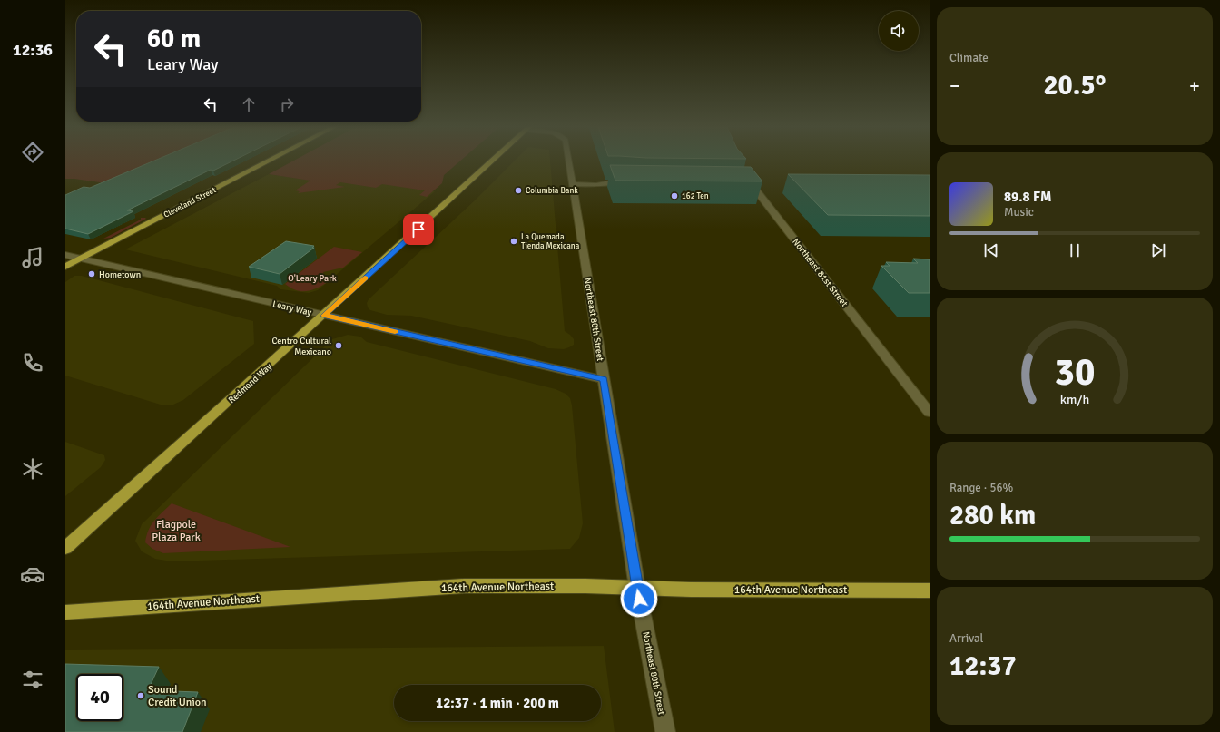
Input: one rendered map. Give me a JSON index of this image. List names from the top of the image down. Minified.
{"streets":{"main road":["Cleveland Street","Redmond Way","164th Avenue Northeast"],"street":["Northeast 81st Street","Leary Way","Northeast 80th Street"]},"crossings":[["Cleveland Street","Leary Way"],["Leary Way","Northeast 80th Street"],["Leary Way","Redmond Way"],["Northeast 80th Street","164th Avenue Northeast"]],"parks":["O'Leary Park","Flagpole Plaza Park"],"places":["Columbia Bank","162 Ten","La Quemada Tienda Mexicana","Hometown","Centro Cultural Mexicano","Sound Credit Union"],"page":{"tabs":"12:36","tile":["Climate",["Range · 56%","280 km"],["Arrival","12:37"]],"turn":["60 m","Leary Way"],"heat":["−","20.5°","+"],"song":["89.8 FM","Music"],"limit":"40","trip":"12:37 · 1 min · 200 m","gauge":["30","km/h"]}}
